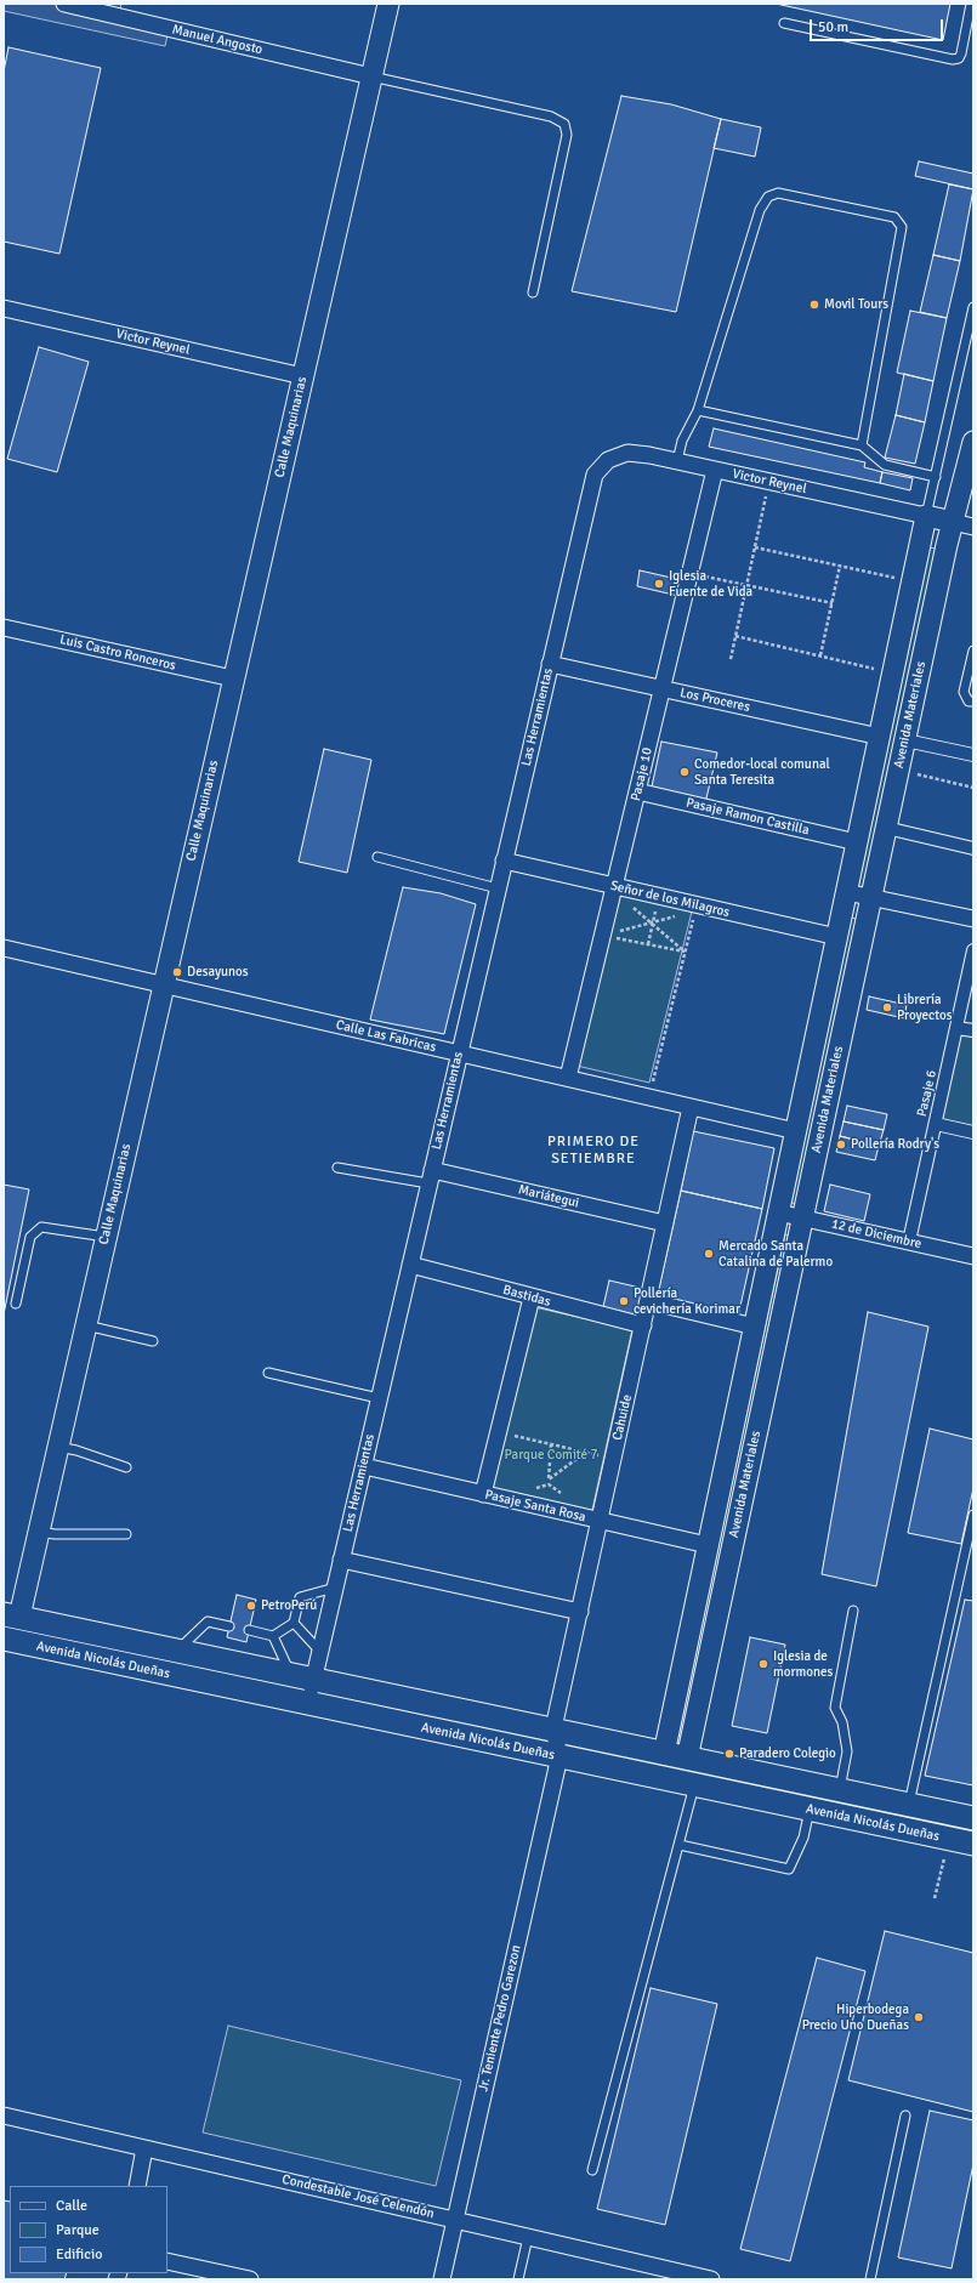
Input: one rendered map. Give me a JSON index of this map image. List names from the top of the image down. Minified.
{"streets":{"main road":["Avenida Nicolás Dueñas"],"street":["Manuel Angosto","Victor Reynel","Calle Maquinarias","Luis Castro Ronceros","Los Proceres","Avenida Materiales","Las Herramientas","Pasaje 10","Pasaje Ramon Castilla","Señor de los Milagros","Calle Las Fabricas","Pasaje 6","Mariátegui","12 de Diciembre","Bastidas","Cahuide","Pasaje Santa Rosa","Jr. Teniente Pedro Garezon","Condestable José Celendón"]},"crossings":[["Manuel Angosto","Calle Maquinarias"],["Victor Reynel","Calle Maquinarias"],["Victor Reynel","Avenida Materiales"],["Victor Reynel","Las Herramientas"],["Victor Reynel","Pasaje 10"],["Calle Maquinarias","Luis Castro Ronceros"],["Calle Maquinarias","Calle Las Fabricas"],["Calle Maquinarias","Avenida Nicolás Dueñas"],["Los Proceres","Avenida Materiales"],["Los Proceres","Las Herramientas"],["Los Proceres","Pasaje 10"],["Avenida Materiales","Pasaje Ramon Castilla"],["Avenida Materiales","Señor de los Milagros"],["Avenida Materiales","Calle Las Fabricas"],["Avenida Materiales","12 de Diciembre"],["Avenida Materiales","Pasaje Santa Rosa"],["Avenida Materiales","Avenida Nicolás Dueñas"],["Las Herramientas","Señor de los Milagros"],["Las Herramientas","Calle Las Fabricas"],["Las Herramientas","Mariátegui"],["Las Herramientas","Bastidas"],["Las Herramientas","Pasaje Santa Rosa"],["Las Herramientas","Avenida Nicolás Dueñas"],["Pasaje 10","Pasaje Ramon Castilla"],["Pasaje 10","Señor de los Milagros"],["Pasaje 10","Calle Las Fabricas"],["Calle Las Fabricas","Cahuide"],["Pasaje 6","12 de Diciembre"],["Mariátegui","Cahuide"],["Bastidas","Cahuide"],["Cahuide","Pasaje Santa Rosa"],["Cahuide","Avenida Nicolás Dueñas"],["Avenida Nicolás Dueñas","Jr. Teniente Pedro Garezon"],["Jr. Teniente Pedro Garezon","Condestable José Celendón"]],"districts":["PRIMERO DE SETIEMBRE"],"parks":["Parque Comité 7"],"places":["Movil Tours","Iglesia Fuente de Vida","Comedor-local comunal Santa Teresita","Desayunos","Librería Proyectos","Pollería Rodry's","Mercado Santa Catalina de Palermo","Pollería cevichería Korimar","PetroPerú","Iglesia de mormones","Paradero Colegio","Hiperbodega Precio Uno Dueñas"],"legend":["Calle","Parque","Edificio"],"scale_bar":"50 m"}
